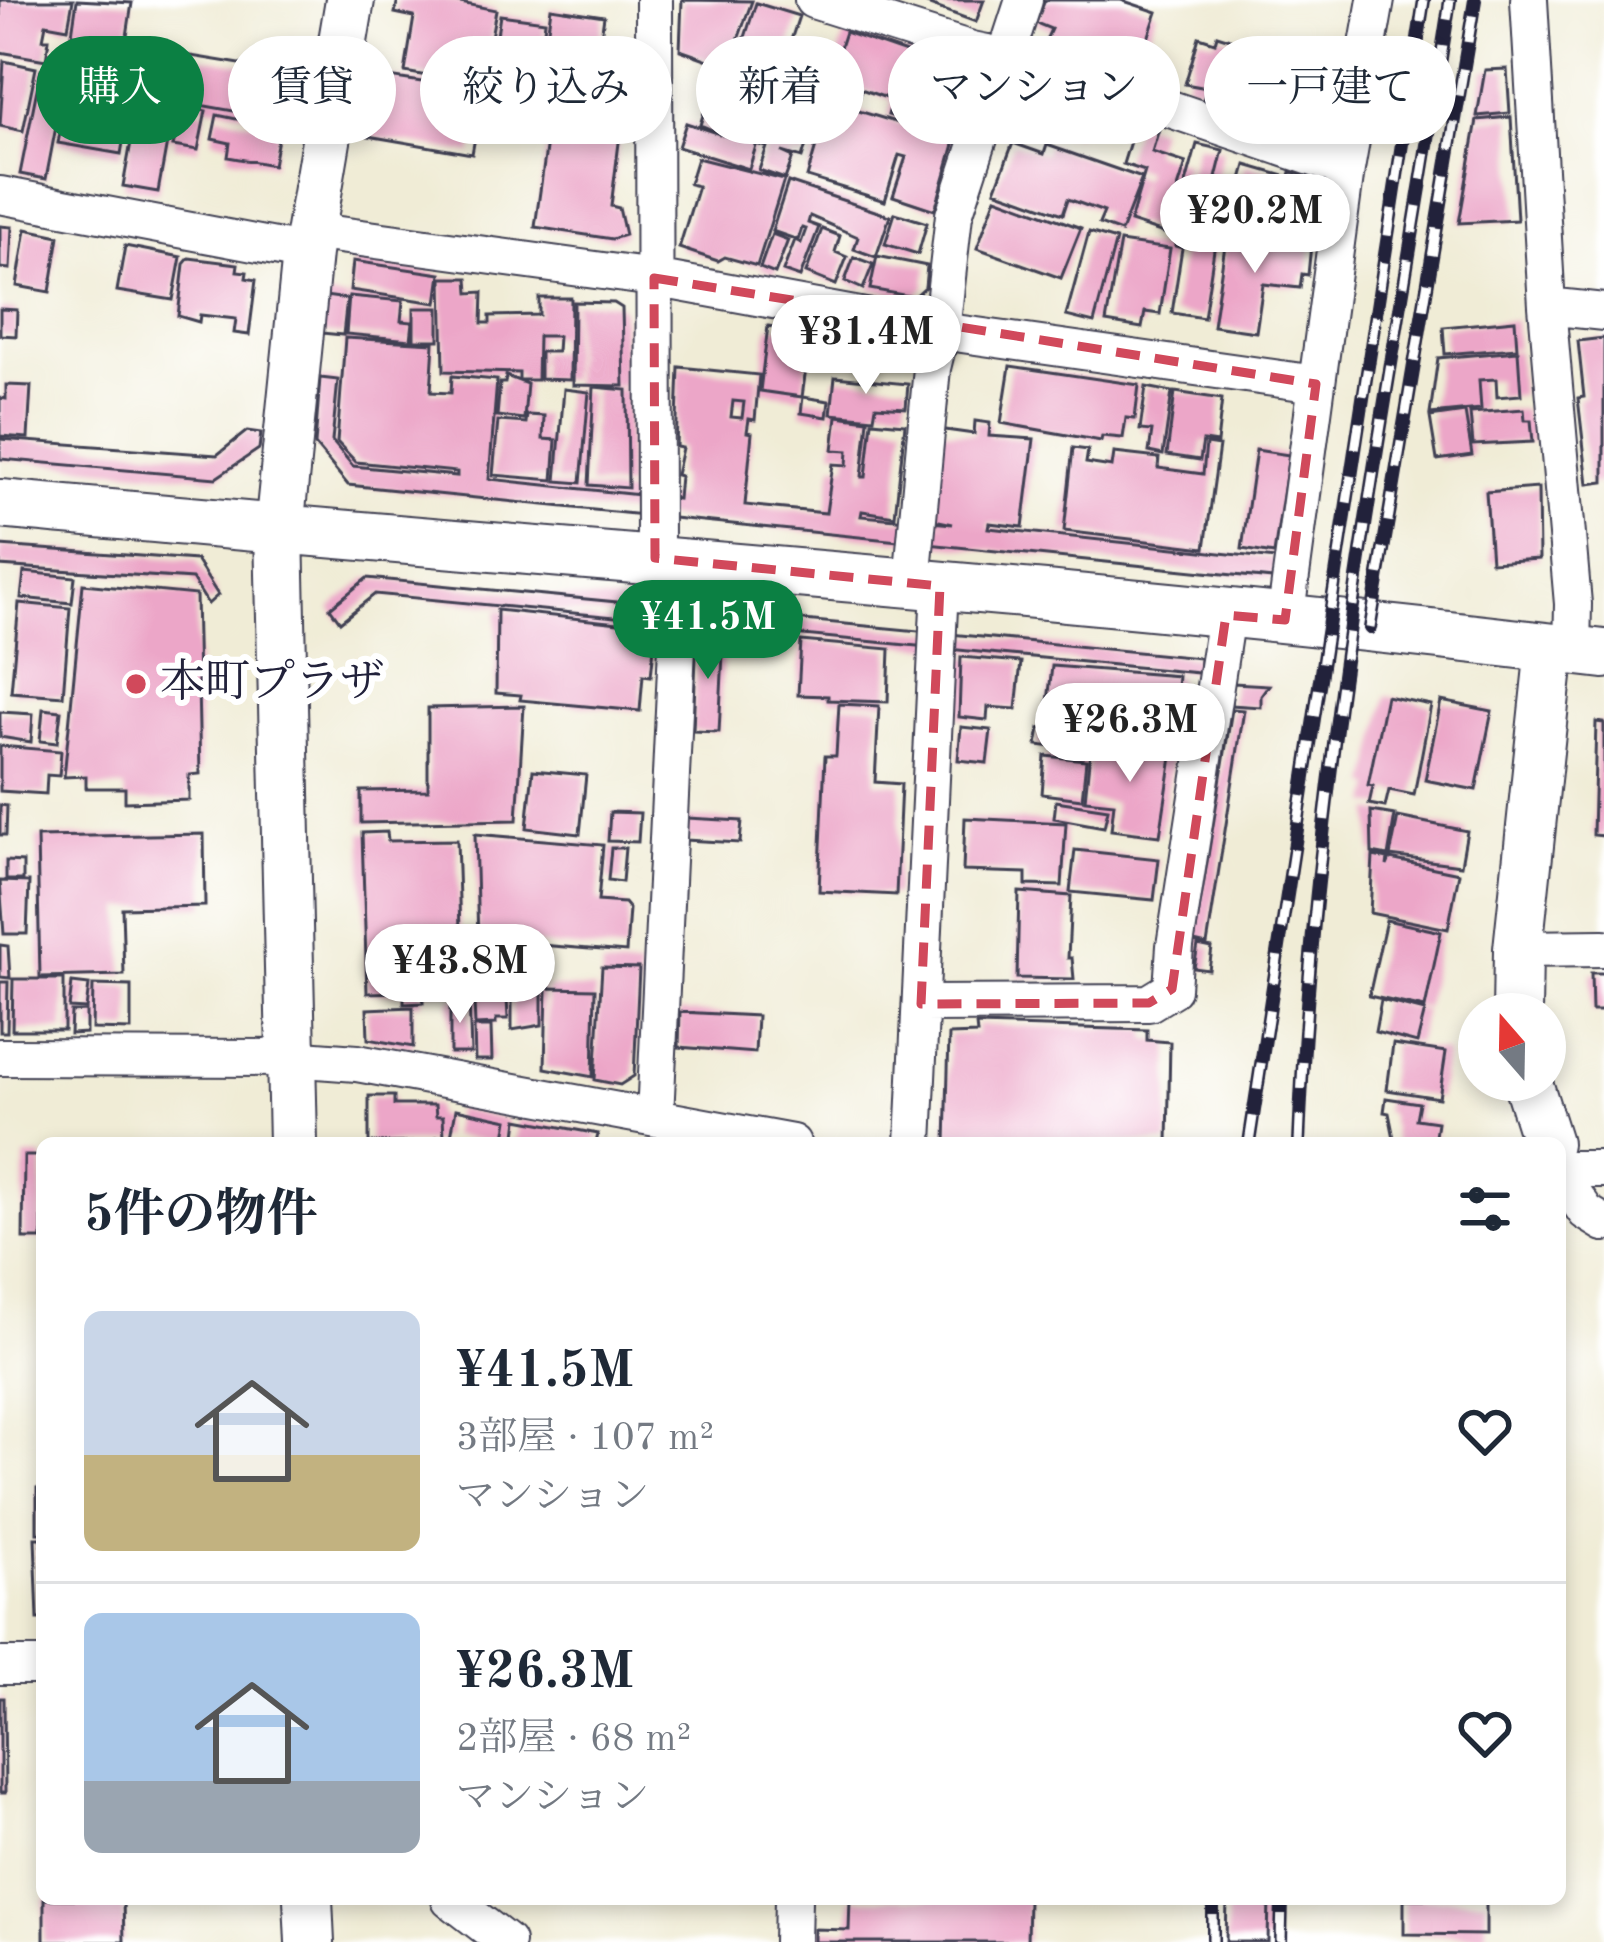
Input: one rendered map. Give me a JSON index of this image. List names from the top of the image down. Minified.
{"places":["本町プラザ"],"north":"top","page":{"chip":["購入","賃貸","絞り込み","新着","マンション","一戸建て"],"price":["¥20.2M","¥31.4M","¥41.5M","¥26.3M","¥43.8M"],"heading":"5件の物件","list":[{"name":"¥41.5M","note":"3部屋 · 107 m² · マンション"},{"name":"¥26.3M","note":"2部屋 · 68 m² · マンション"}]}}
